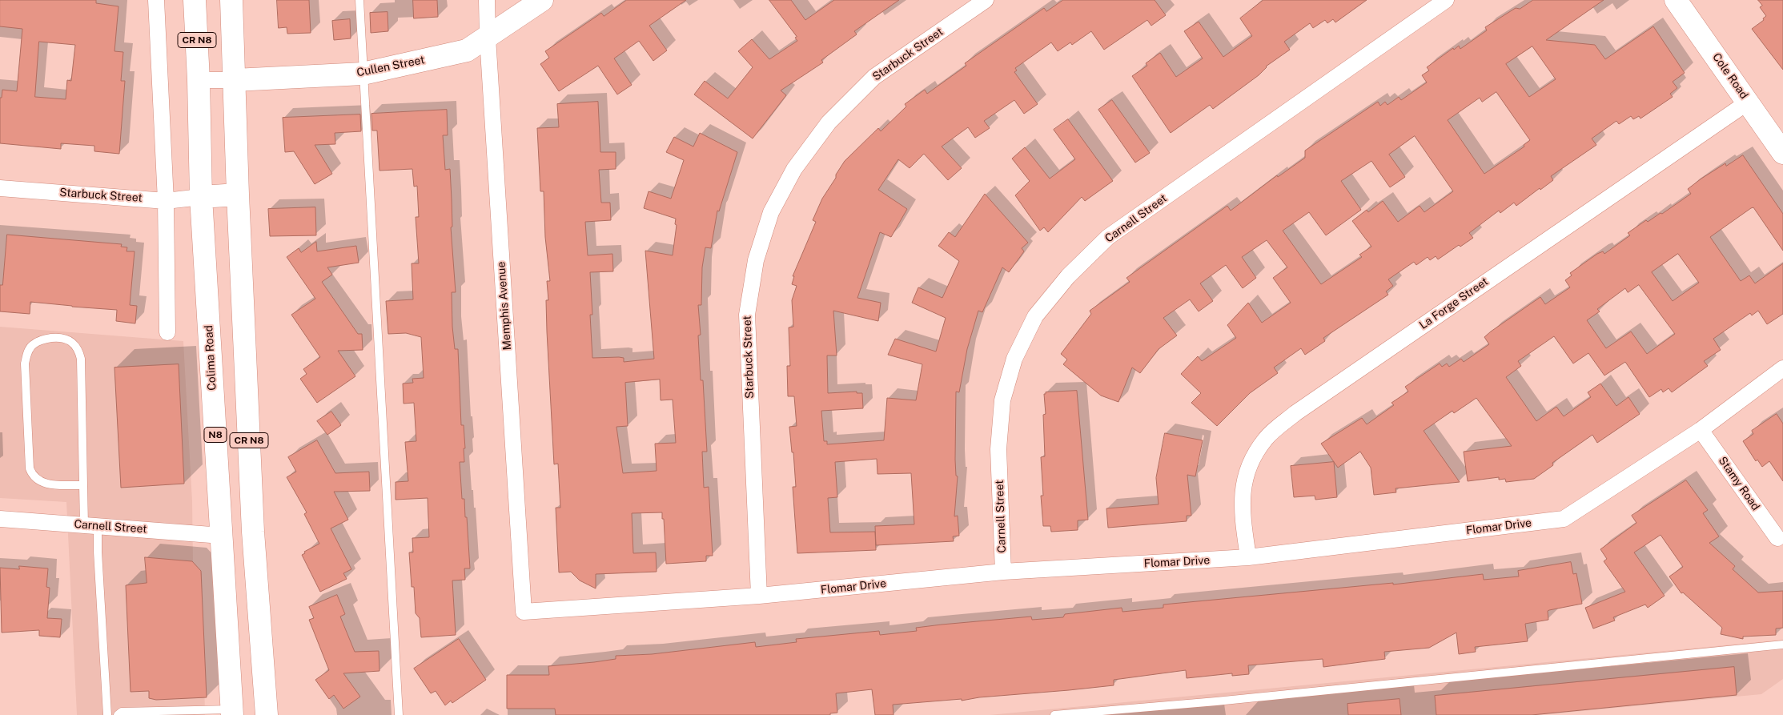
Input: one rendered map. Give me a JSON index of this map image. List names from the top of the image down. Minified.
{"streets":{"main road":["CR N8","Cullen Street","Cole Road","Colima Road","N8"],"street":["Starbuck Street","Carnell Street","La Forge Street","Memphis Avenue","Stamy Road","Flomar Drive"]},"crossings":[["CR N8","Cullen Street"],["Starbuck Street","Colima Road"],["Starbuck Street","Flomar Drive"],["Cullen Street","Memphis Avenue"],["Cullen Street","Colima Road"],["Cole Road","La Forge Street"],["Carnell Street","Colima Road"],["Carnell Street","Flomar Drive"],["La Forge Street","Flomar Drive"],["Memphis Avenue","Flomar Drive"],["Stamy Road","Flomar Drive"]]}
